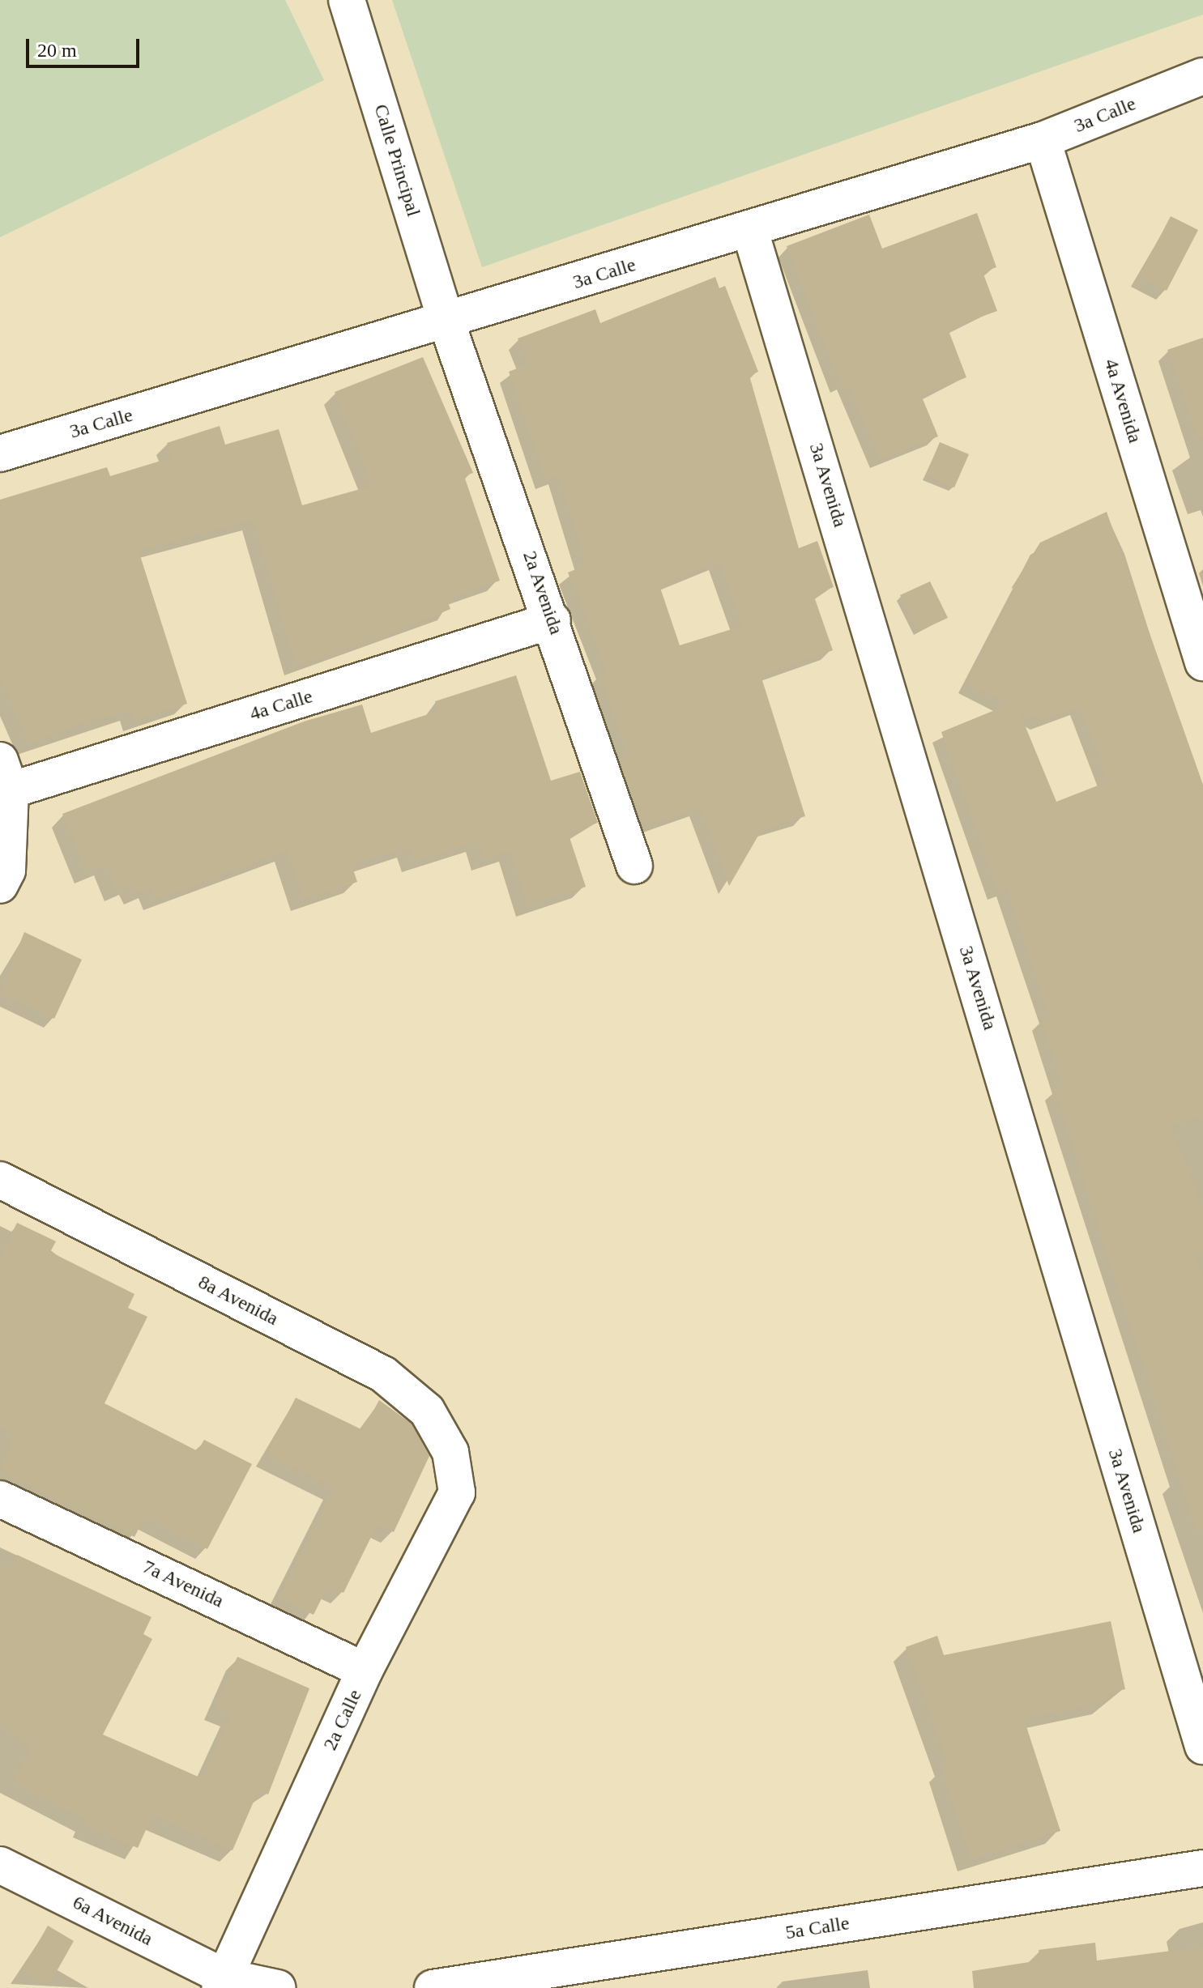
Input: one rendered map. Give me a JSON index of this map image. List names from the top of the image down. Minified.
{"streets":{"street":["3a Calle","Calle Principal","4a Avenida","3a Avenida","2a Avenida","4a Calle","8a Avenida","7a Avenida","2a Calle","6a Avenida","5a Calle"]},"crossings":[["3a Calle","Calle Principal"],["3a Calle","4a Avenida"],["3a Calle","3a Avenida"],["3a Calle","2a Avenida"],["Calle Principal","2a Avenida"],["2a Avenida","4a Calle"],["8a Avenida","2a Calle"],["7a Avenida","2a Calle"],["2a Calle","6a Avenida"]],"scale_bar":"20 m"}
